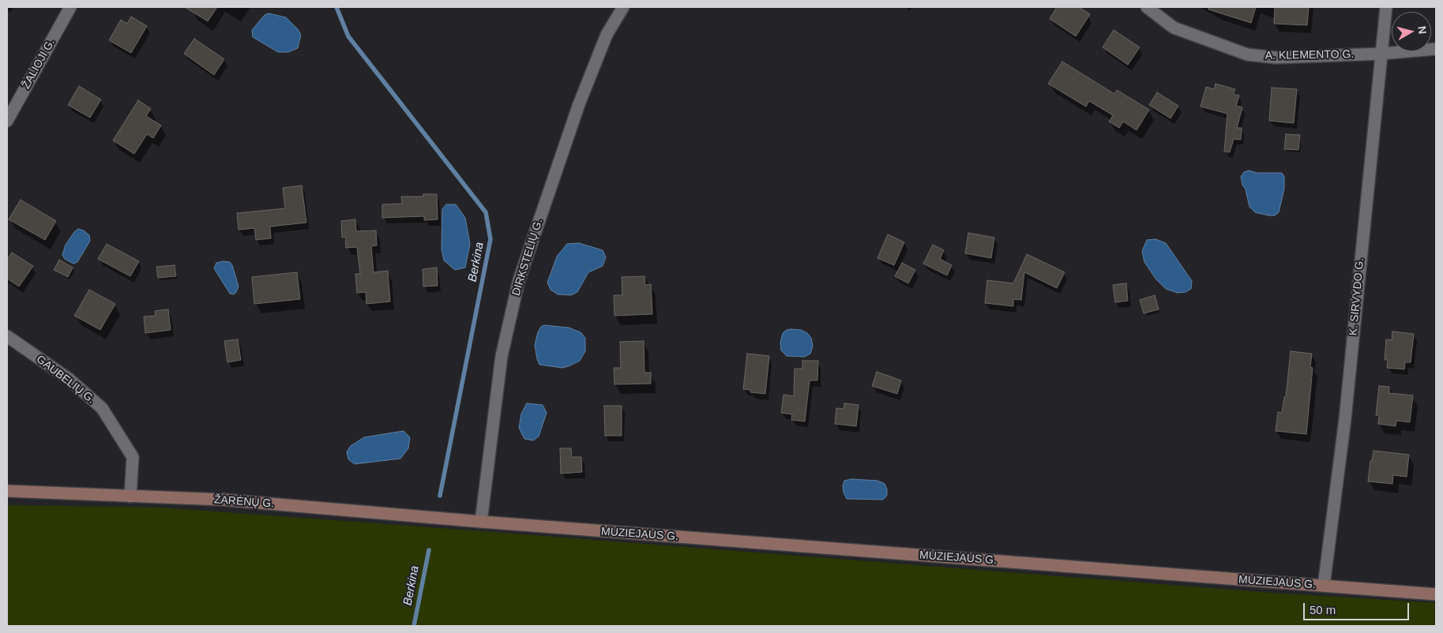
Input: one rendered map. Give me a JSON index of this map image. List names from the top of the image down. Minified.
{"streets":{"main road":["ŽARĖNŲ G.","MUZIEJAUS G."],"street":["A. KLEMENTO G.","ŽALIOJI G.","DIRKSTELIŲ G.","K. SIRVYDO G.","GAUBELIŲ G."]},"crossings":[["A. KLEMENTO G.","K. SIRVYDO G."],["DIRKSTELIŲ G.","ŽARĖNŲ G."],["DIRKSTELIŲ G.","MUZIEJAUS G."],["K. SIRVYDO G.","MUZIEJAUS G."],["GAUBELIŲ G.","ŽARĖNŲ G."],["ŽARĖNŲ G.","MUZIEJAUS G."]],"water":["Berkina"],"scale_bar":"50 m","north":"right"}
